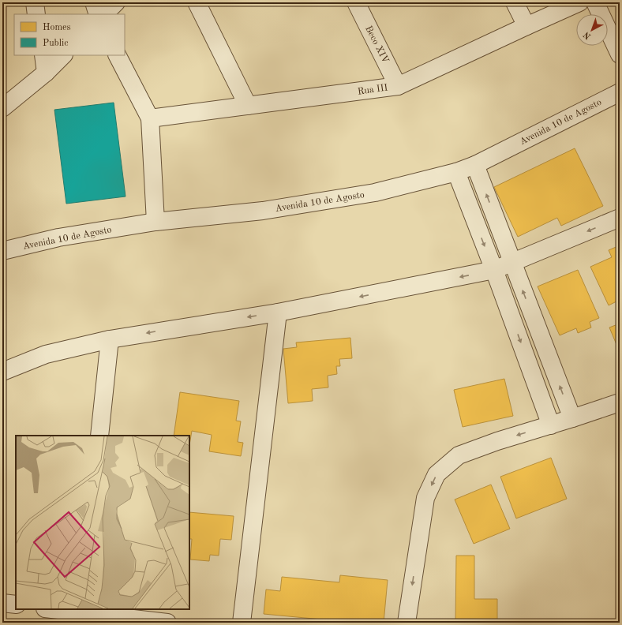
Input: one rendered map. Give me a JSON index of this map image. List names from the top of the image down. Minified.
{"streets":{"street":["Beco XIV","Rua III","Avenida 10 de Agosto"]},"crossings":[["Beco XIV","Rua III"]],"legend":["Homes","Public"],"north":"bottom left"}
